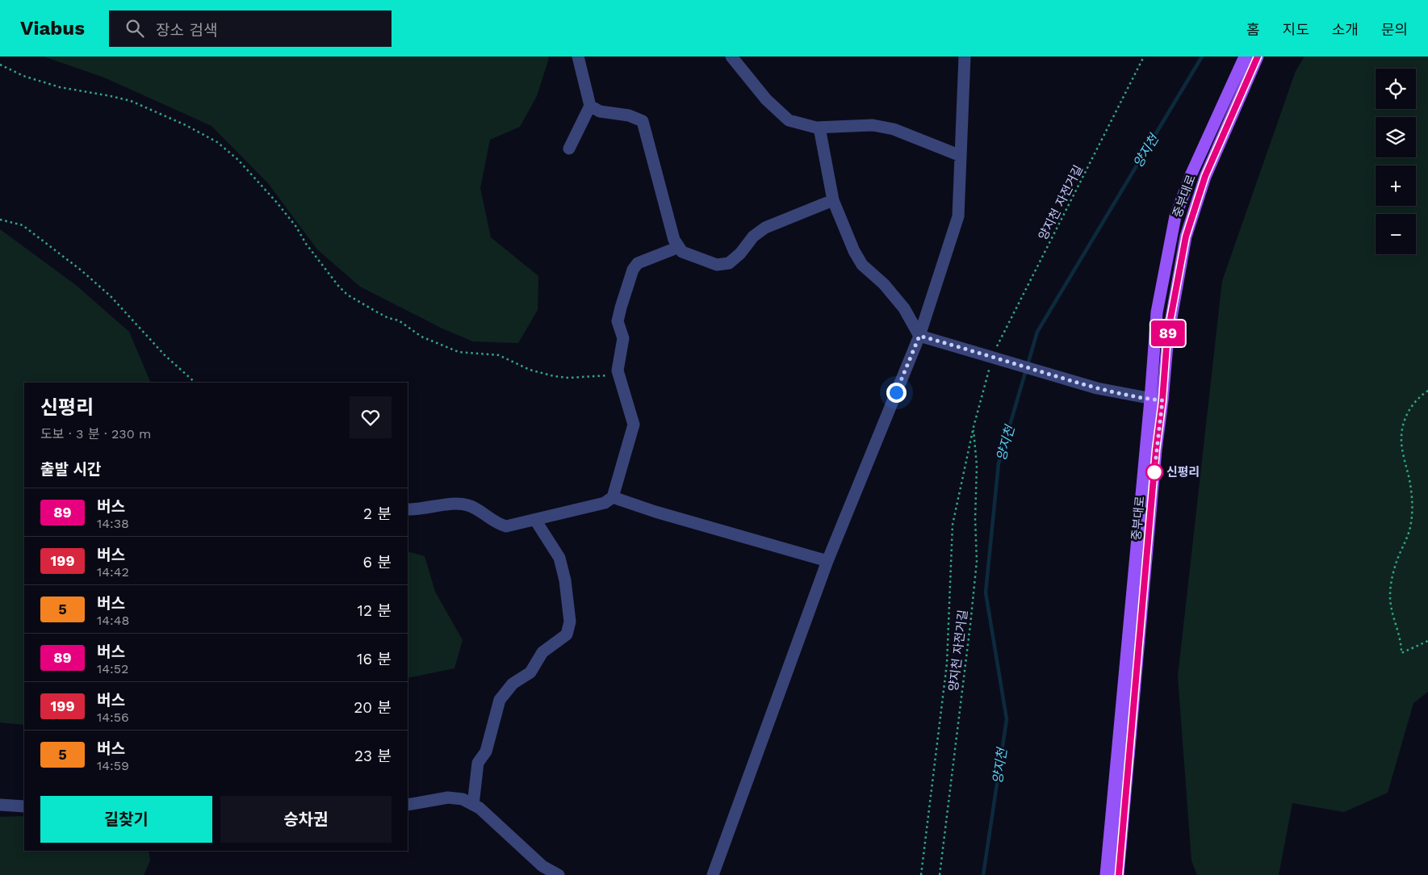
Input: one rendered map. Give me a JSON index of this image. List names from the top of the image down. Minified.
{"streets":{"main road":["중부대로"],"path":["양지천 자전거길"]},"water":["양지천"],"places":["신평리"],"lines":["bus line 89"],"page":{"header":"Viabus","search":"장소 검색","nav":["홈","지도","소개","문의"],"on_map":"89","map_buttons":["+","−"],"heading":[["신평리","도보 · 3 분 · 230 m"],"출발 시간"],"list":[{"mark":"89","name":"버스","note":"14:38","value":"2 분"},{"mark":"199","name":"버스","note":"14:42","value":"6 분"},{"mark":"5","name":"버스","note":"14:48","value":"12 분"},{"mark":"89","name":"버스","note":"14:52","value":"16 분"},{"mark":"199","name":"버스","note":"14:56","value":"20 분"},{"mark":"5","name":"버스","note":"14:59","value":"23 분"}],"buttons":["길찾기","승차권"]}}
